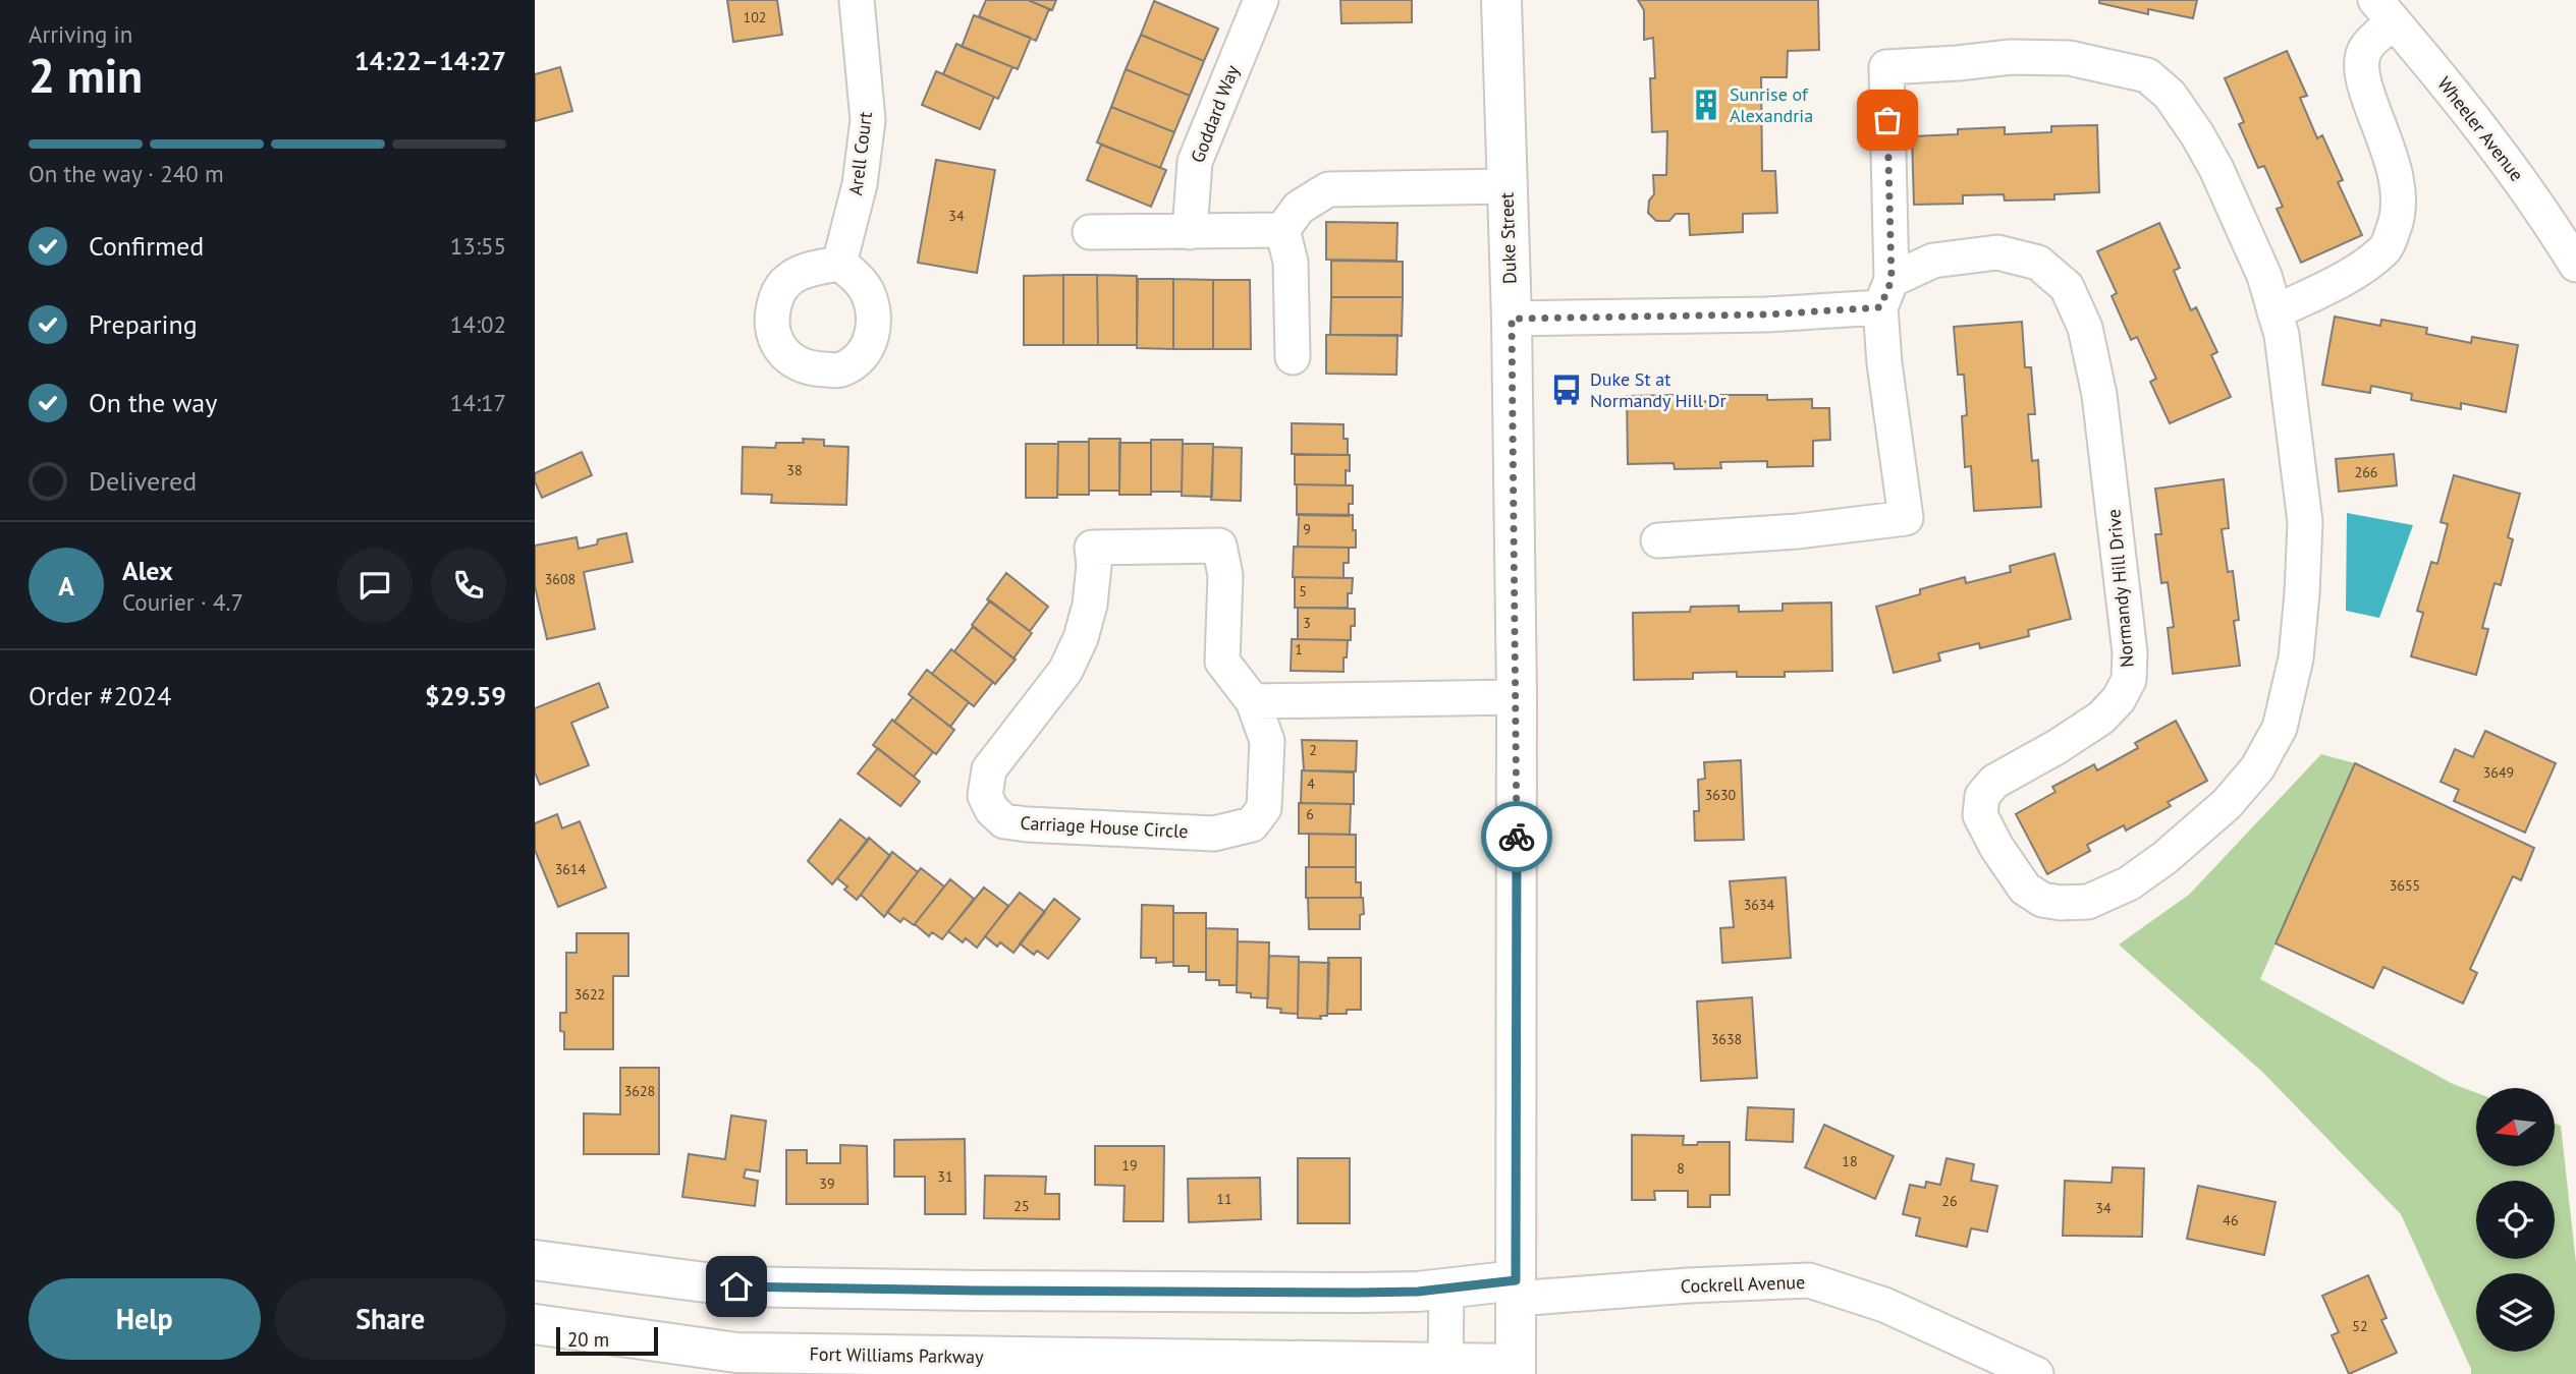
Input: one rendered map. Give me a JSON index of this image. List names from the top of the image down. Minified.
{"streets":{"street":["Goddard Way","Wheeler Avenue","Arell Court","Duke Street","Normandy Hill Drive","Carriage House Circle","Cockrell Avenue","Fort Williams Parkway"]},"crossings":[["Duke Street","Normandy Hill Drive"],["Duke Street","Cockrell Avenue"],["Duke Street","Fort Williams Parkway"]],"places":{"building":["Sunrise of Alexandria"],"bus stop":["Duke St at Normandy Hill Dr"]},"house_numbers":["102","34","38","266","9","3608","5","3","1","2","3649","4","3630","6","3614","3655","3634","3622","3638","3628","18","19","8","31","39","11","26","25","34","46","52"],"scale_bar":"20 m","north":"left","page":{"heading":["2 min","Arriving in","14:22–14:27"],"panel":["Alex","Courier · 4.7","Order #2024","$29.59"],"bar":"On the way · 240 m","list":[["Confirmed","13:55"],["Preparing","14:02"],["On the way","14:17"],"Delivered"],"round":"A","buttons":["Help","Share"],"scale":"20 m"}}
